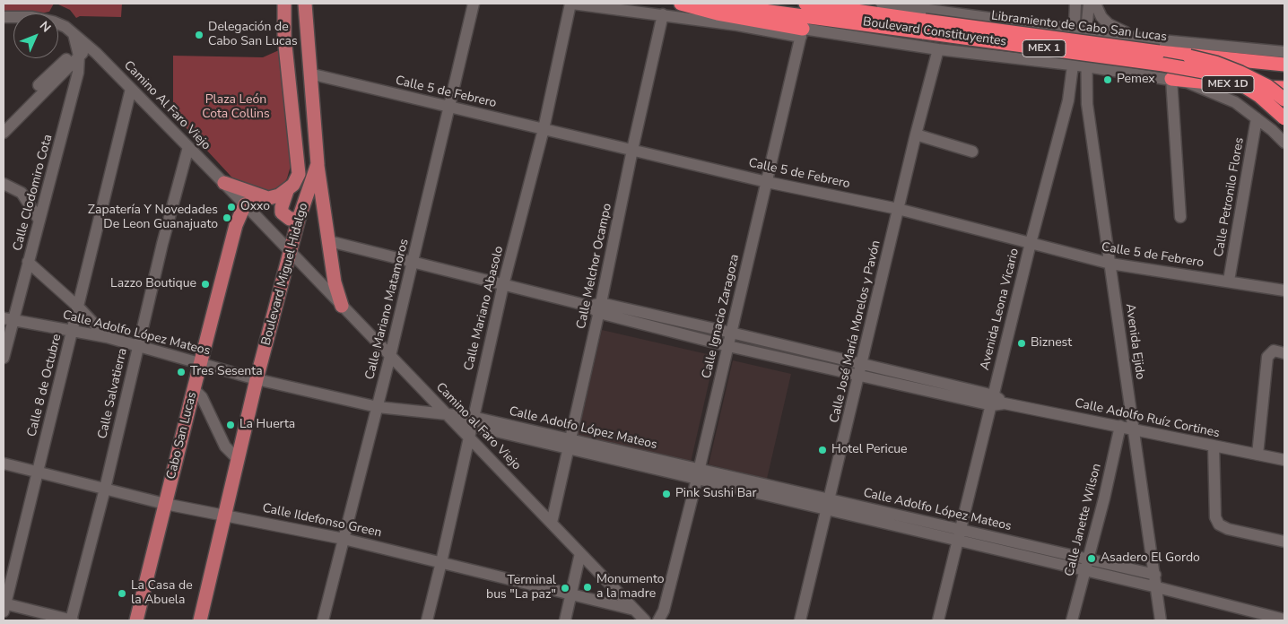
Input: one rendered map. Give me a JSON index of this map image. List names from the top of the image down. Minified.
{"streets":{"highway":["Libramiento de Cabo San Lucas","Boulevard Constituyentes","MEX 1","MEX 1D"],"main road":["Boulevard Miguel Hidalgo","Cabo San Lucas"],"street":["Calle 5 de Febrero","Camino Al Faro Viejo","Calle Clodomiro Cota","Calle Petronilo Flores","Calle Melchor Ocampo","Calle Mariano Abasolo","Calle Mariano Matamoros","Avenida Leona Vicario","Calle Ignacio Zaragoza","Calle José María Morelos y Pavón","Calle Adolfo López Mateos","Avenida Ejido","Calle 8 de Octubre","Calle Salvatierra","Calle Adolfo Ruíz Cortines","Camino al Faro Viejo","Calle Janette Wilson","Calle Ildefonso Green"]},"crossings":[["Libramiento de Cabo San Lucas","Boulevard Constituyentes"],["Libramiento de Cabo San Lucas","MEX 1D"],["Libramiento de Cabo San Lucas","Calle Ignacio Zaragoza"],["Boulevard Constituyentes","MEX 1D"],["Boulevard Constituyentes","Calle Petronilo Flores"],["Boulevard Constituyentes","Avenida Leona Vicario"],["Boulevard Constituyentes","Calle Ignacio Zaragoza"],["Boulevard Constituyentes","Calle José María Morelos y Pavón"],["Boulevard Constituyentes","Avenida Ejido"],["Calle 5 de Febrero","Calle Petronilo Flores"],["Calle 5 de Febrero","Calle Melchor Ocampo"],["Calle 5 de Febrero","Boulevard Miguel Hidalgo"],["Calle 5 de Febrero","Calle Mariano Abasolo"],["Calle 5 de Febrero","Calle Mariano Matamoros"],["Calle 5 de Febrero","Avenida Leona Vicario"],["Calle 5 de Febrero","Calle Ignacio Zaragoza"],["Calle 5 de Febrero","Calle José María Morelos y Pavón"],["Calle 5 de Febrero","Avenida Ejido"],["Camino Al Faro Viejo","Calle Clodomiro Cota"],["Camino Al Faro Viejo","Boulevard Miguel Hidalgo"],["Camino Al Faro Viejo","Calle 8 de Octubre"],["Camino Al Faro Viejo","Calle Salvatierra"],["Camino Al Faro Viejo","Camino al Faro Viejo"],["Camino Al Faro Viejo","Cabo San Lucas"],["Calle Clodomiro Cota","Calle Adolfo López Mateos"],["Calle Melchor Ocampo","Calle Adolfo López Mateos"],["Calle Melchor Ocampo","Calle Adolfo Ruíz Cortines"],["Calle Melchor Ocampo","Camino al Faro Viejo"],["Boulevard Miguel Hidalgo","Calle Adolfo López Mateos"],["Boulevard Miguel Hidalgo","Camino al Faro Viejo"],["Boulevard Miguel Hidalgo","Cabo San Lucas"],["Boulevard Miguel Hidalgo","Calle Ildefonso Green"],["Calle Mariano Abasolo","Calle Adolfo López Mateos"],["Calle Mariano Abasolo","Calle Adolfo Ruíz Cortines"],["Calle Mariano Abasolo","Camino al Faro Viejo"],["Calle Mariano Abasolo","Calle Ildefonso Green"],["Calle Mariano Matamoros","Calle Adolfo López Mateos"],["Calle Mariano Matamoros","Calle Adolfo Ruíz Cortines"],["Calle Mariano Matamoros","Camino al Faro Viejo"],["Calle Mariano Matamoros","Calle Ildefonso Green"],["Avenida Leona Vicario","Calle Adolfo López Mateos"],["Avenida Leona Vicario","Calle Adolfo Ruíz Cortines"],["Calle Ignacio Zaragoza","Calle Adolfo López Mateos"],["Calle Ignacio Zaragoza","Calle Adolfo Ruíz Cortines"],["Calle José María Morelos y Pavón","Calle Adolfo López Mateos"],["Calle José María Morelos y Pavón","Calle Adolfo Ruíz Cortines"],["Calle Adolfo López Mateos","Avenida Ejido"],["Calle Adolfo López Mateos","Calle 8 de Octubre"],["Calle Adolfo López Mateos","Calle Salvatierra"],["Calle Adolfo López Mateos","Camino al Faro Viejo"],["Calle Adolfo López Mateos","Cabo San Lucas"],["Calle Adolfo López Mateos","Calle Janette Wilson"],["Avenida Ejido","Calle Adolfo Ruíz Cortines"],["Calle 8 de Octubre","Calle Ildefonso Green"],["Calle Salvatierra","Calle Ildefonso Green"],["Calle Adolfo Ruíz Cortines","Calle Janette Wilson"],["Camino al Faro Viejo","Calle Ildefonso Green"],["Cabo San Lucas","Calle Ildefonso Green"]],"parks":["Plaza León Cota Collins"],"places":["Delegación de Cabo San Lucas","Pemex","Oxxo","Zapatería Y Novedades De Leon Guanajuato","Lazzo Boutique","Biznest","Tres Sesenta","La Huerta","Hotel Pericue","Pink Sushi Bar","Asadero El Gordo","Monumento a la madre","Terminal bus \"La paz\"","La Casa de la Abuela"],"north":"top right"}
